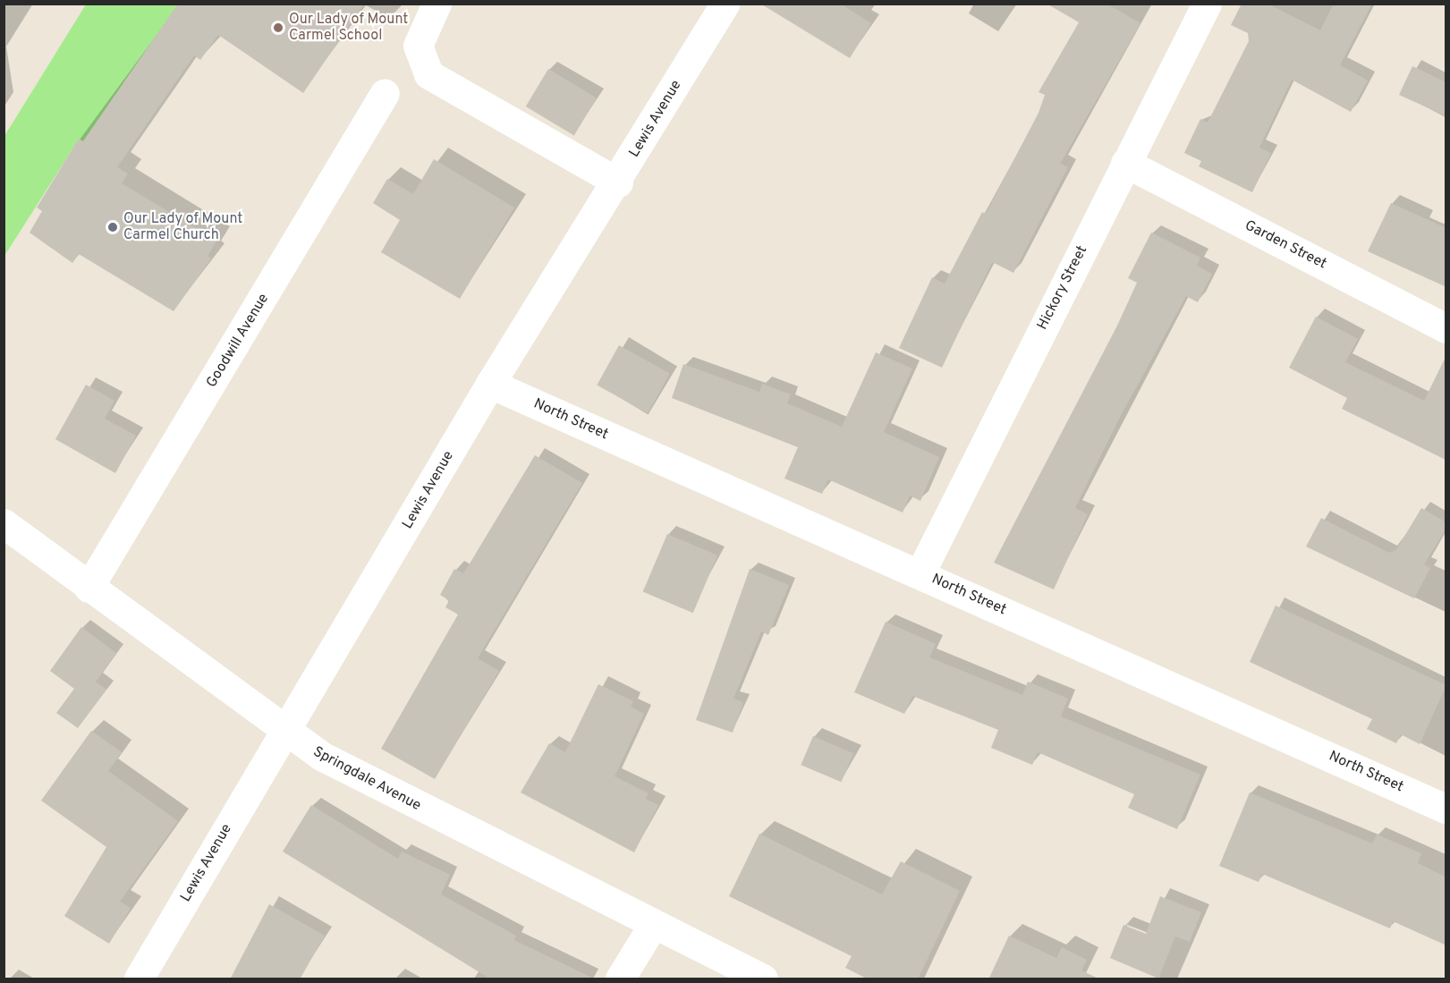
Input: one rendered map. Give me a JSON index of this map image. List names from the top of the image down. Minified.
{"streets":{"street":["Lewis Avenue","Garden Street","Hickory Street","Goodwill Avenue","North Street","Springdale Avenue"]},"crossings":[["Lewis Avenue","North Street"],["Lewis Avenue","Springdale Avenue"],["Garden Street","Hickory Street"],["Hickory Street","North Street"],["Goodwill Avenue","Springdale Avenue"]],"places":["Our Lady of Mount Carmel School","Our Lady of Mount Carmel Church"]}
